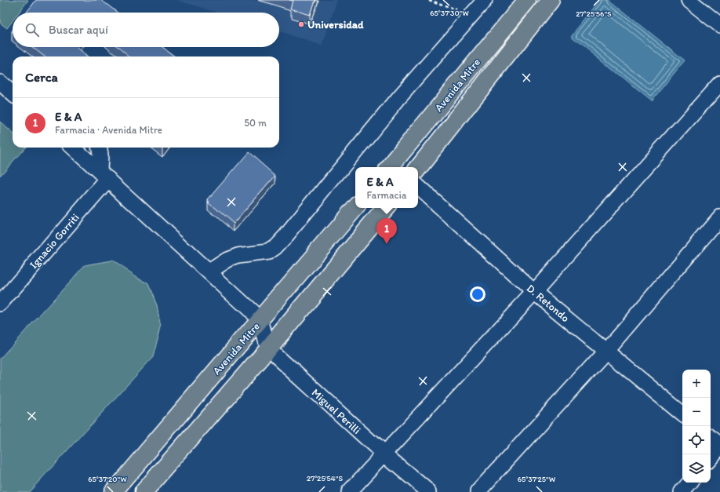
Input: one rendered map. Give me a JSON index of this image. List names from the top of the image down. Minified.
{"streets":{"main road":["Avenida Mitre"],"street":["Ignacio Gorriti","D. Retondo","Miguel Perilli"]},"places":["Universidad"],"page":{"search":"Buscar aquí","heading":"Cerca","list":[{"mark":"1","name":"E & A","note":"Farmacia · Avenida Mitre","value":"50 m"}],"popup":["E & A","Farmacia"],"pins":"1","map_buttons":["+","−"]},"coordinates":["65°37'30\"W","27°25'56\"S","27°25'54\"S","65°37'20\"W","65°37'25\"W"]}
